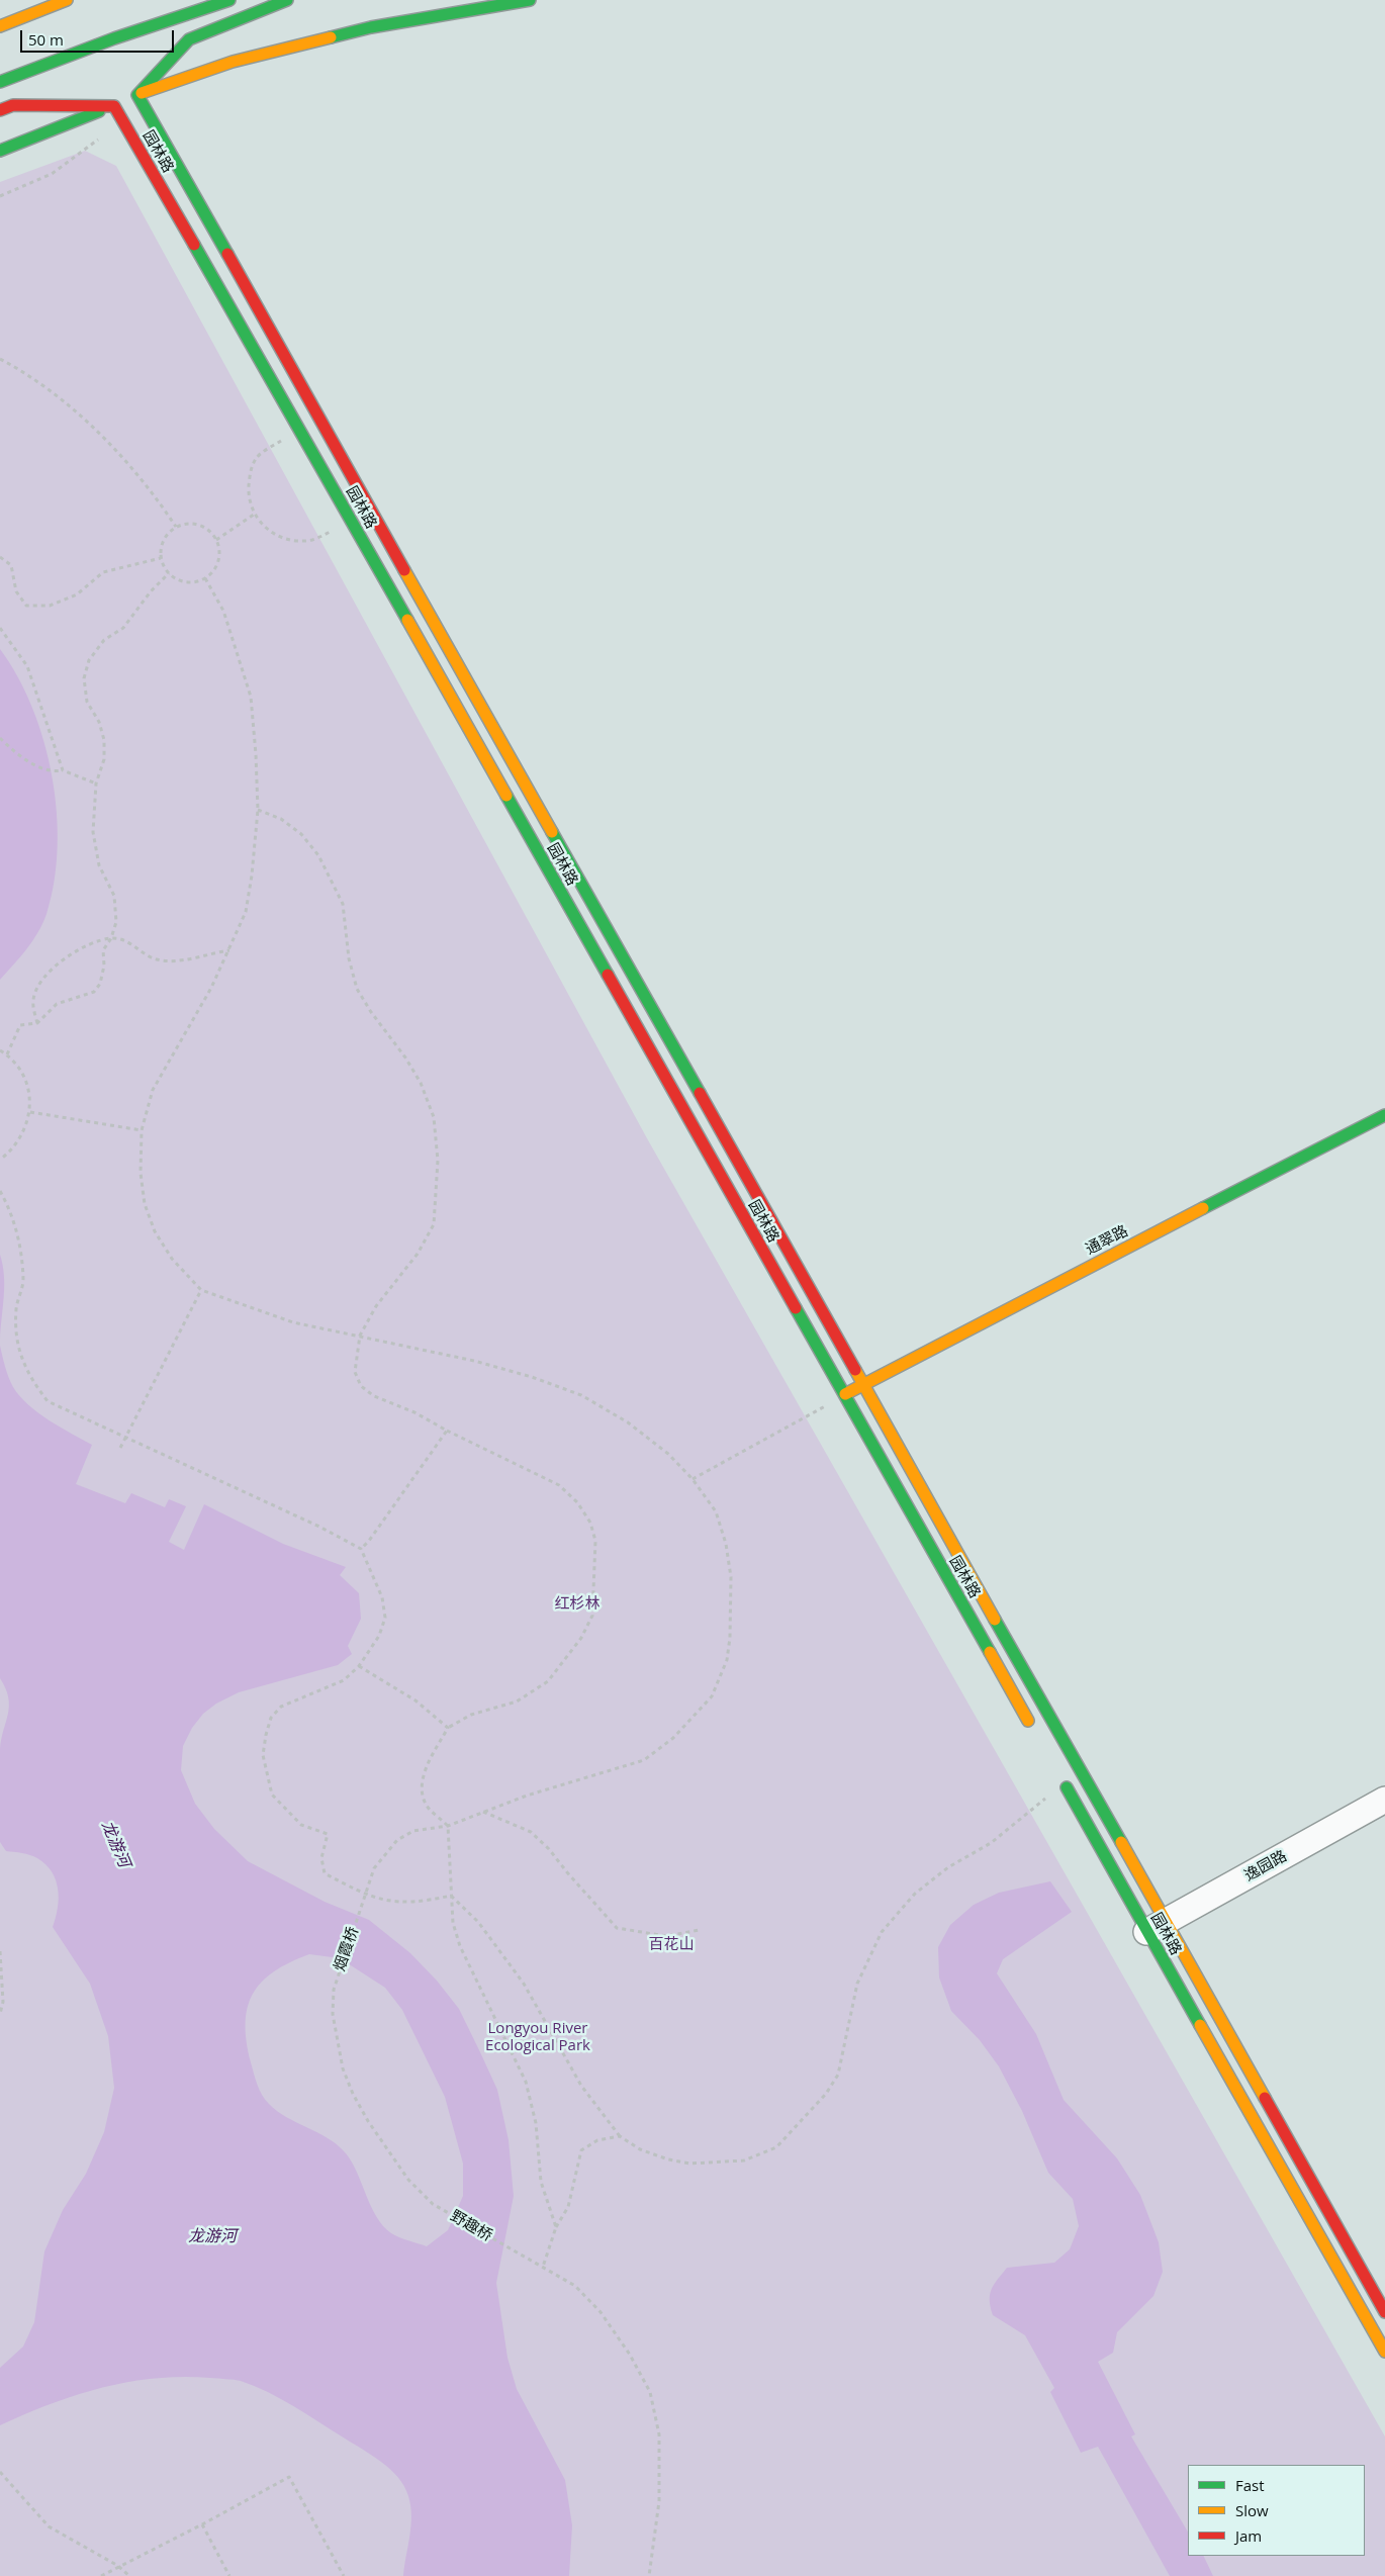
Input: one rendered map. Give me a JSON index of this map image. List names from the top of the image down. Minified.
{"streets":{"street":["园林路","通翠路","逸园路"],"path":["烟霞桥","野趣桥"]},"crossings":[["园林路","通翠路"],["园林路","逸园路"],["烟霞桥","野趣桥"]],"water":["龙游河"],"parks":["红杉林","百花山","Longyou River Ecological Park"],"legend":["Fast","Slow","Jam"],"scale_bar":"50 m"}
